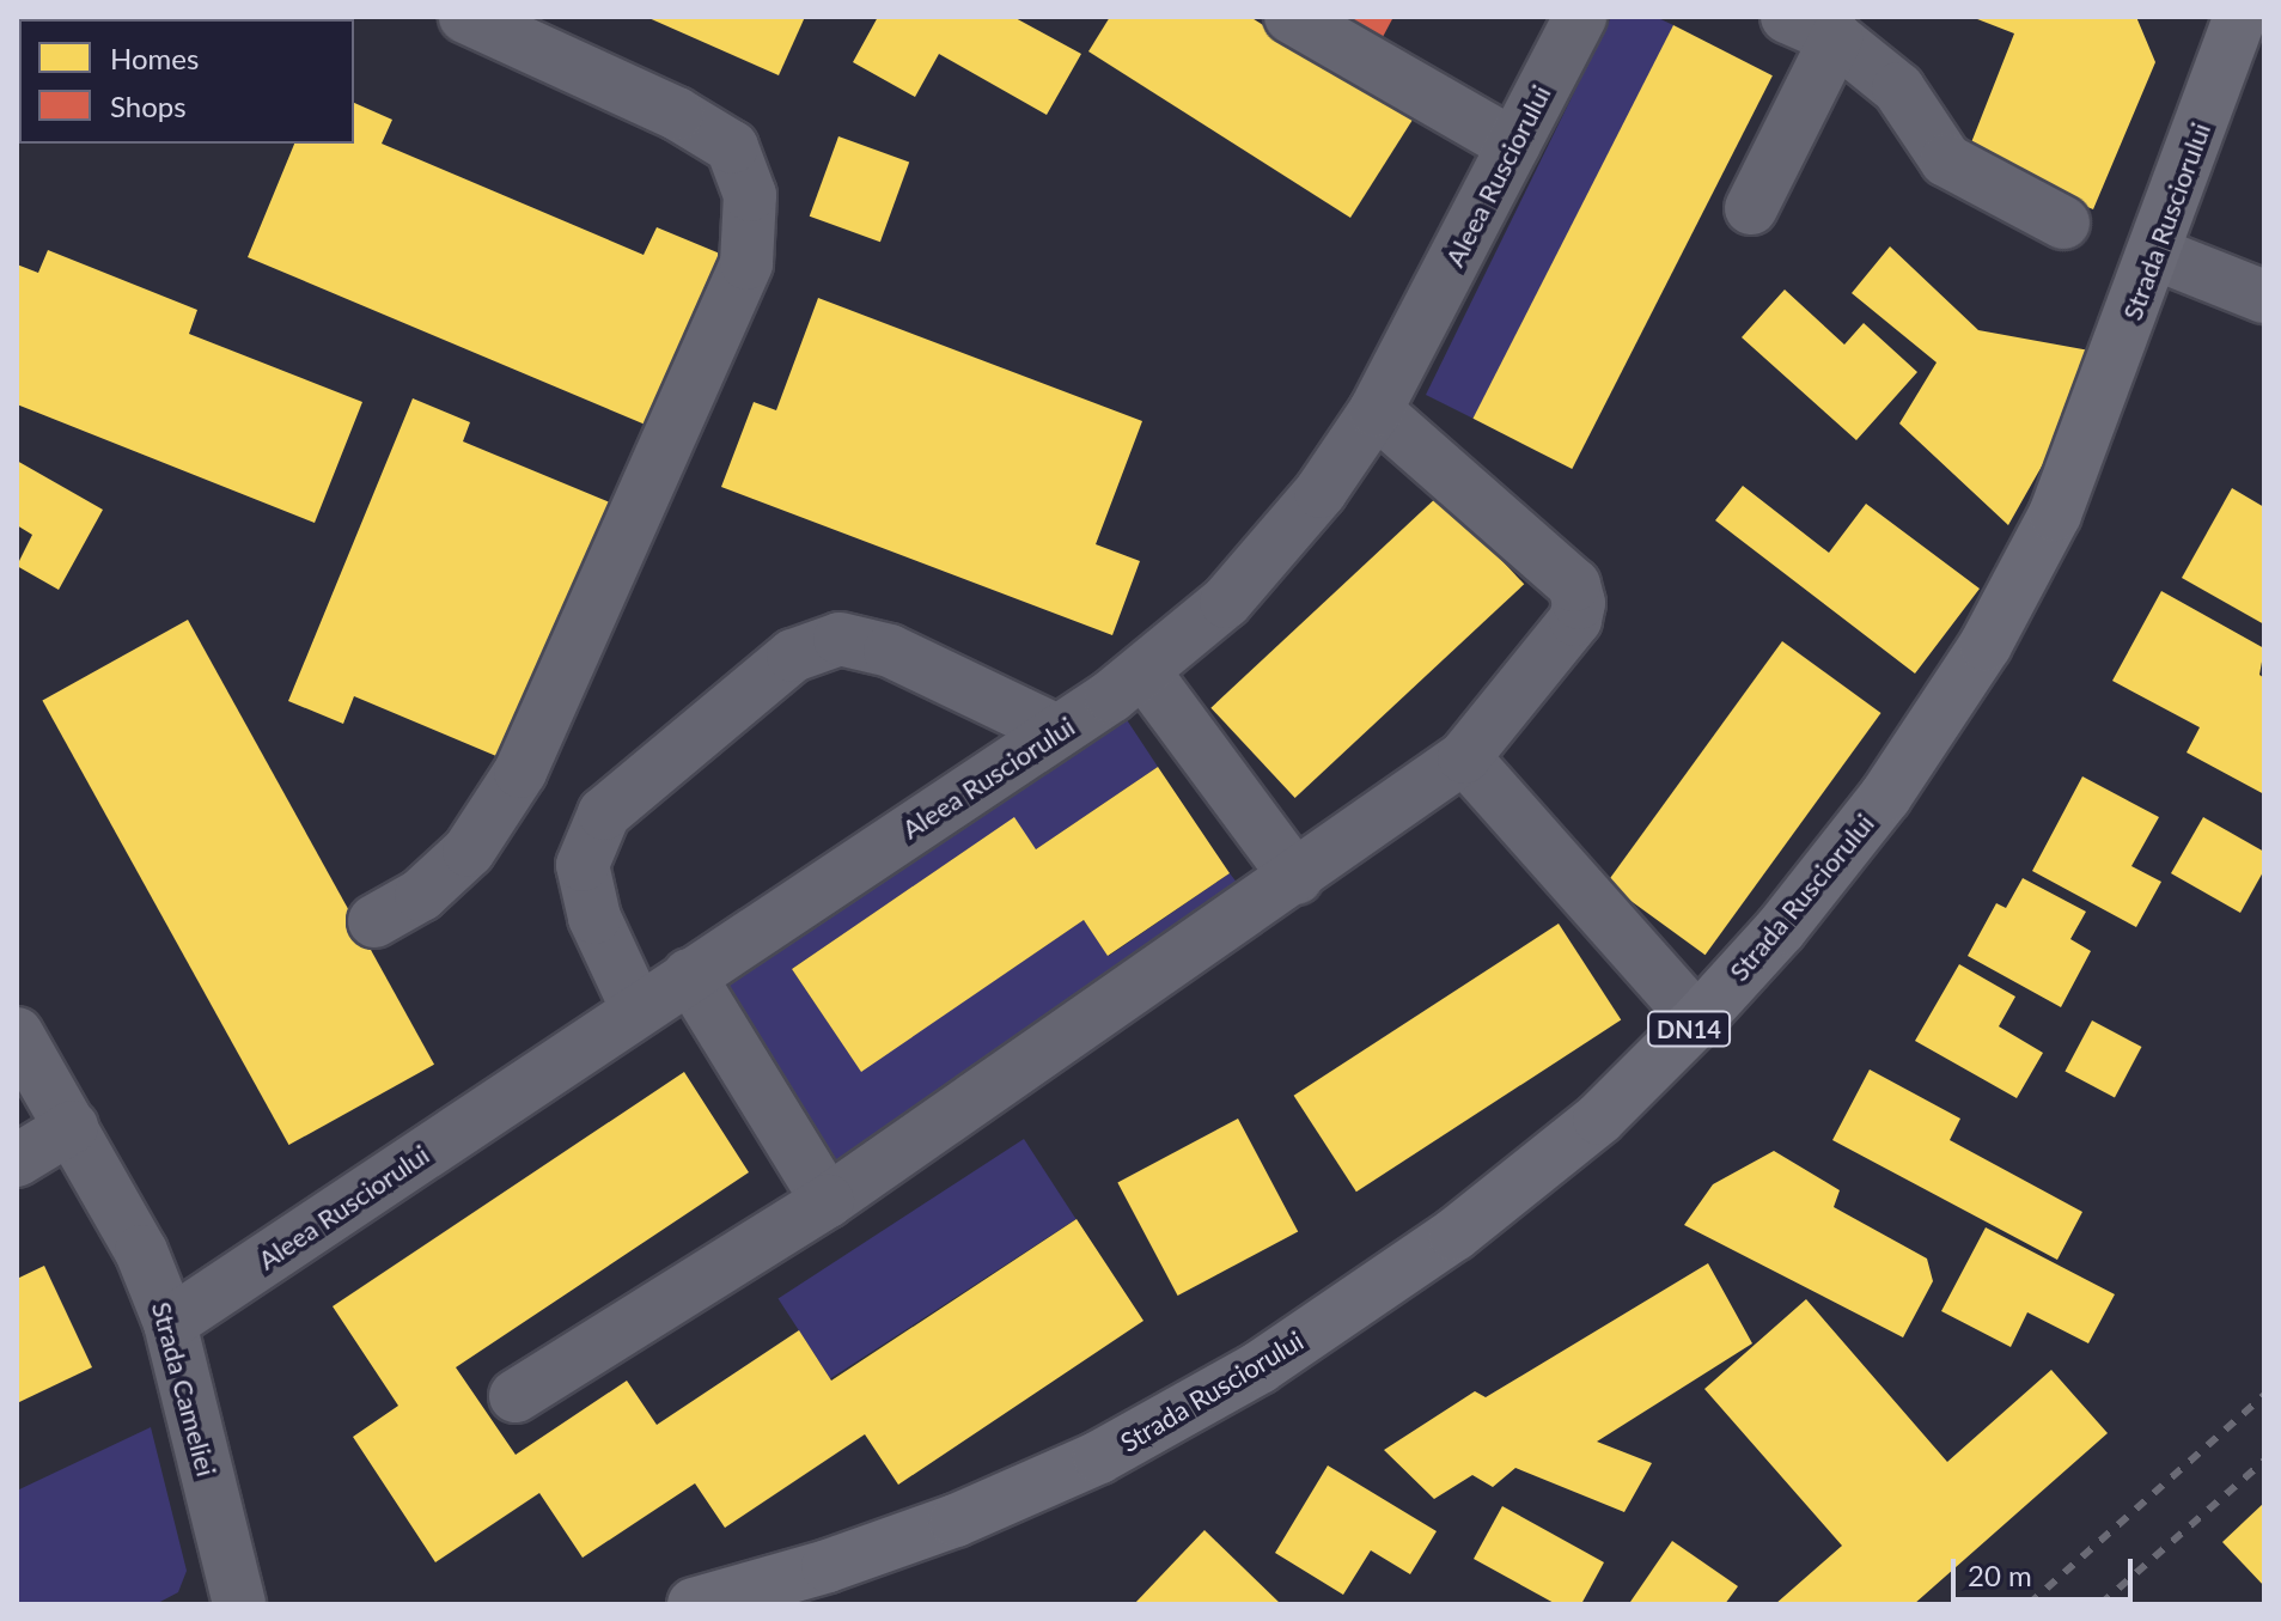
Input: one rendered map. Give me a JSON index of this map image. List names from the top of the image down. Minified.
{"streets":{"main road":["Strada Rusciorului","DN14"],"street":["Aleea Rusciorului","Strada Cameliei"]},"crossings":[["Aleea Rusciorului","Strada Cameliei"]],"legend":["Homes","Shops"],"scale_bar":"20 m"}
